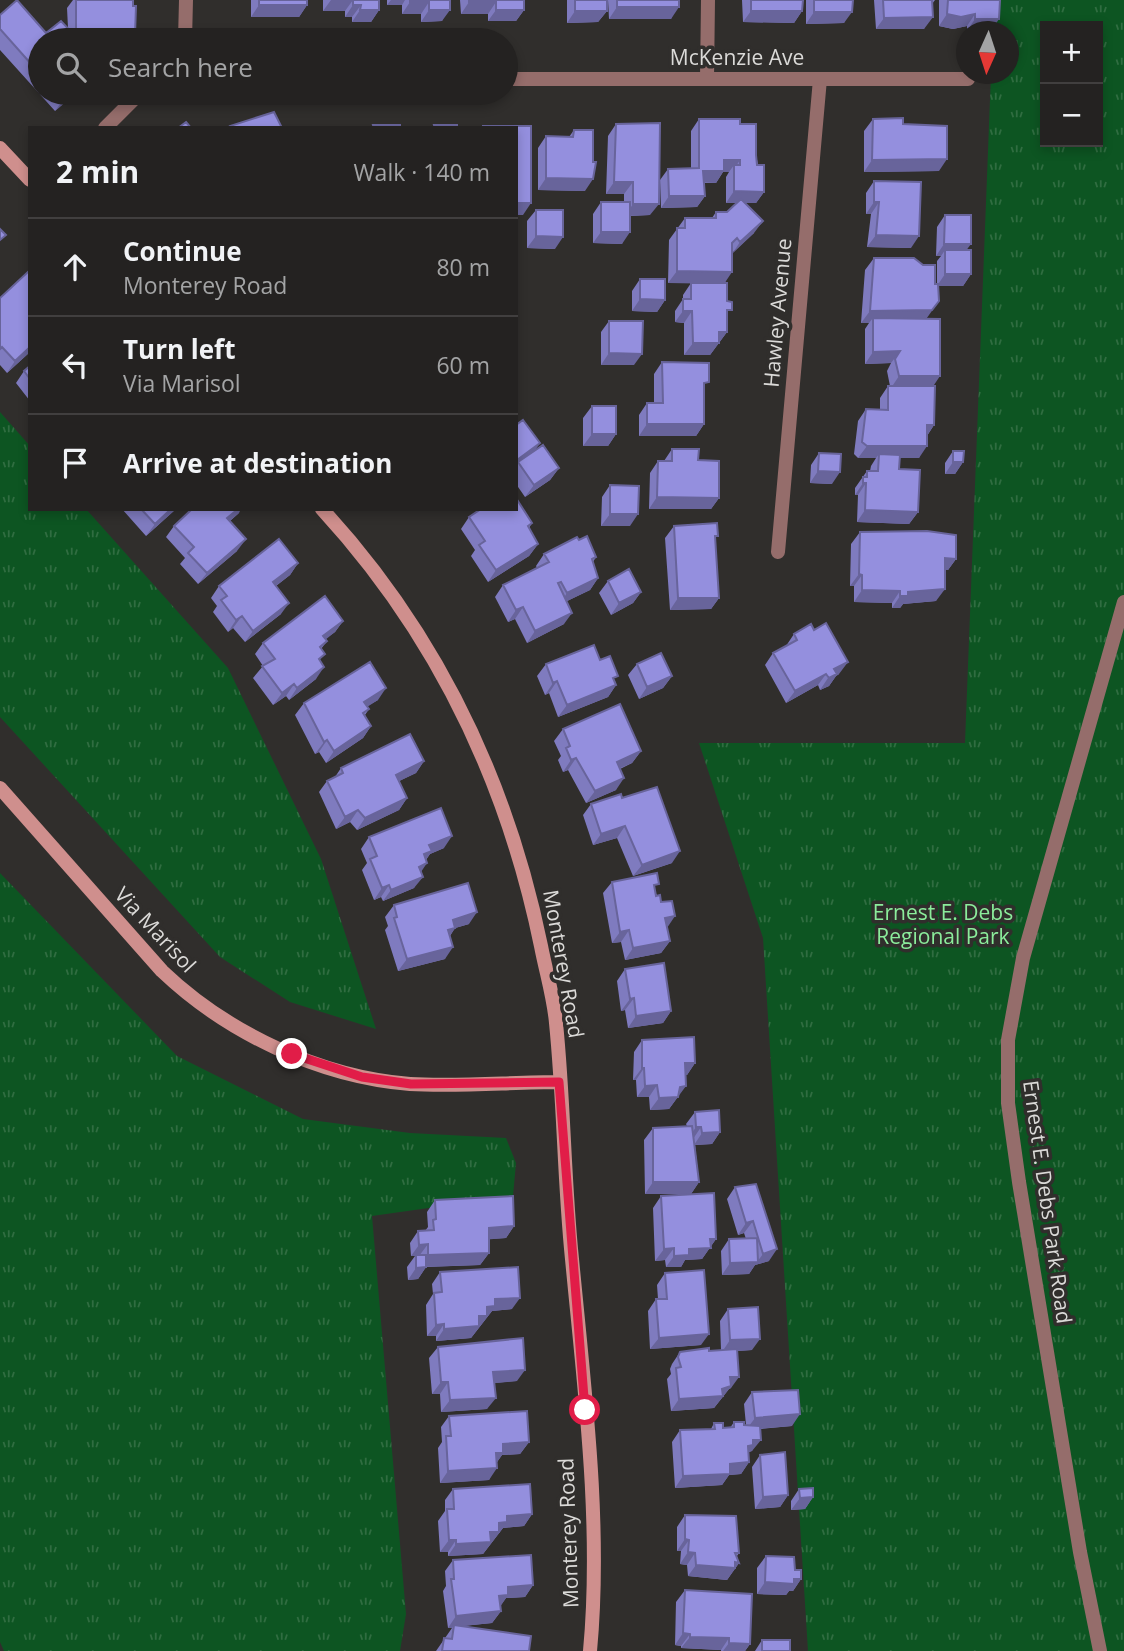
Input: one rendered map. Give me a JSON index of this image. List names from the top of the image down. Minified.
{"streets":{"street":["McKenzie Ave","Hawley Avenue","Via Marisol","Monterey Road","Ernest E. Debs Park Road"]},"crossings":[["McKenzie Ave","Hawley Avenue"],["Via Marisol","Monterey Road"]],"parks":["Ernest E. Debs Regional Park"],"north":"bottom","page":{"map_buttons":["+","−"],"search":"Search here","heading":["2 min","Walk · 140 m"],"list":[["Continue","Monterey Road","80 m"],["Turn left","Via Marisol","60 m"],"Arrive at destination"]}}
